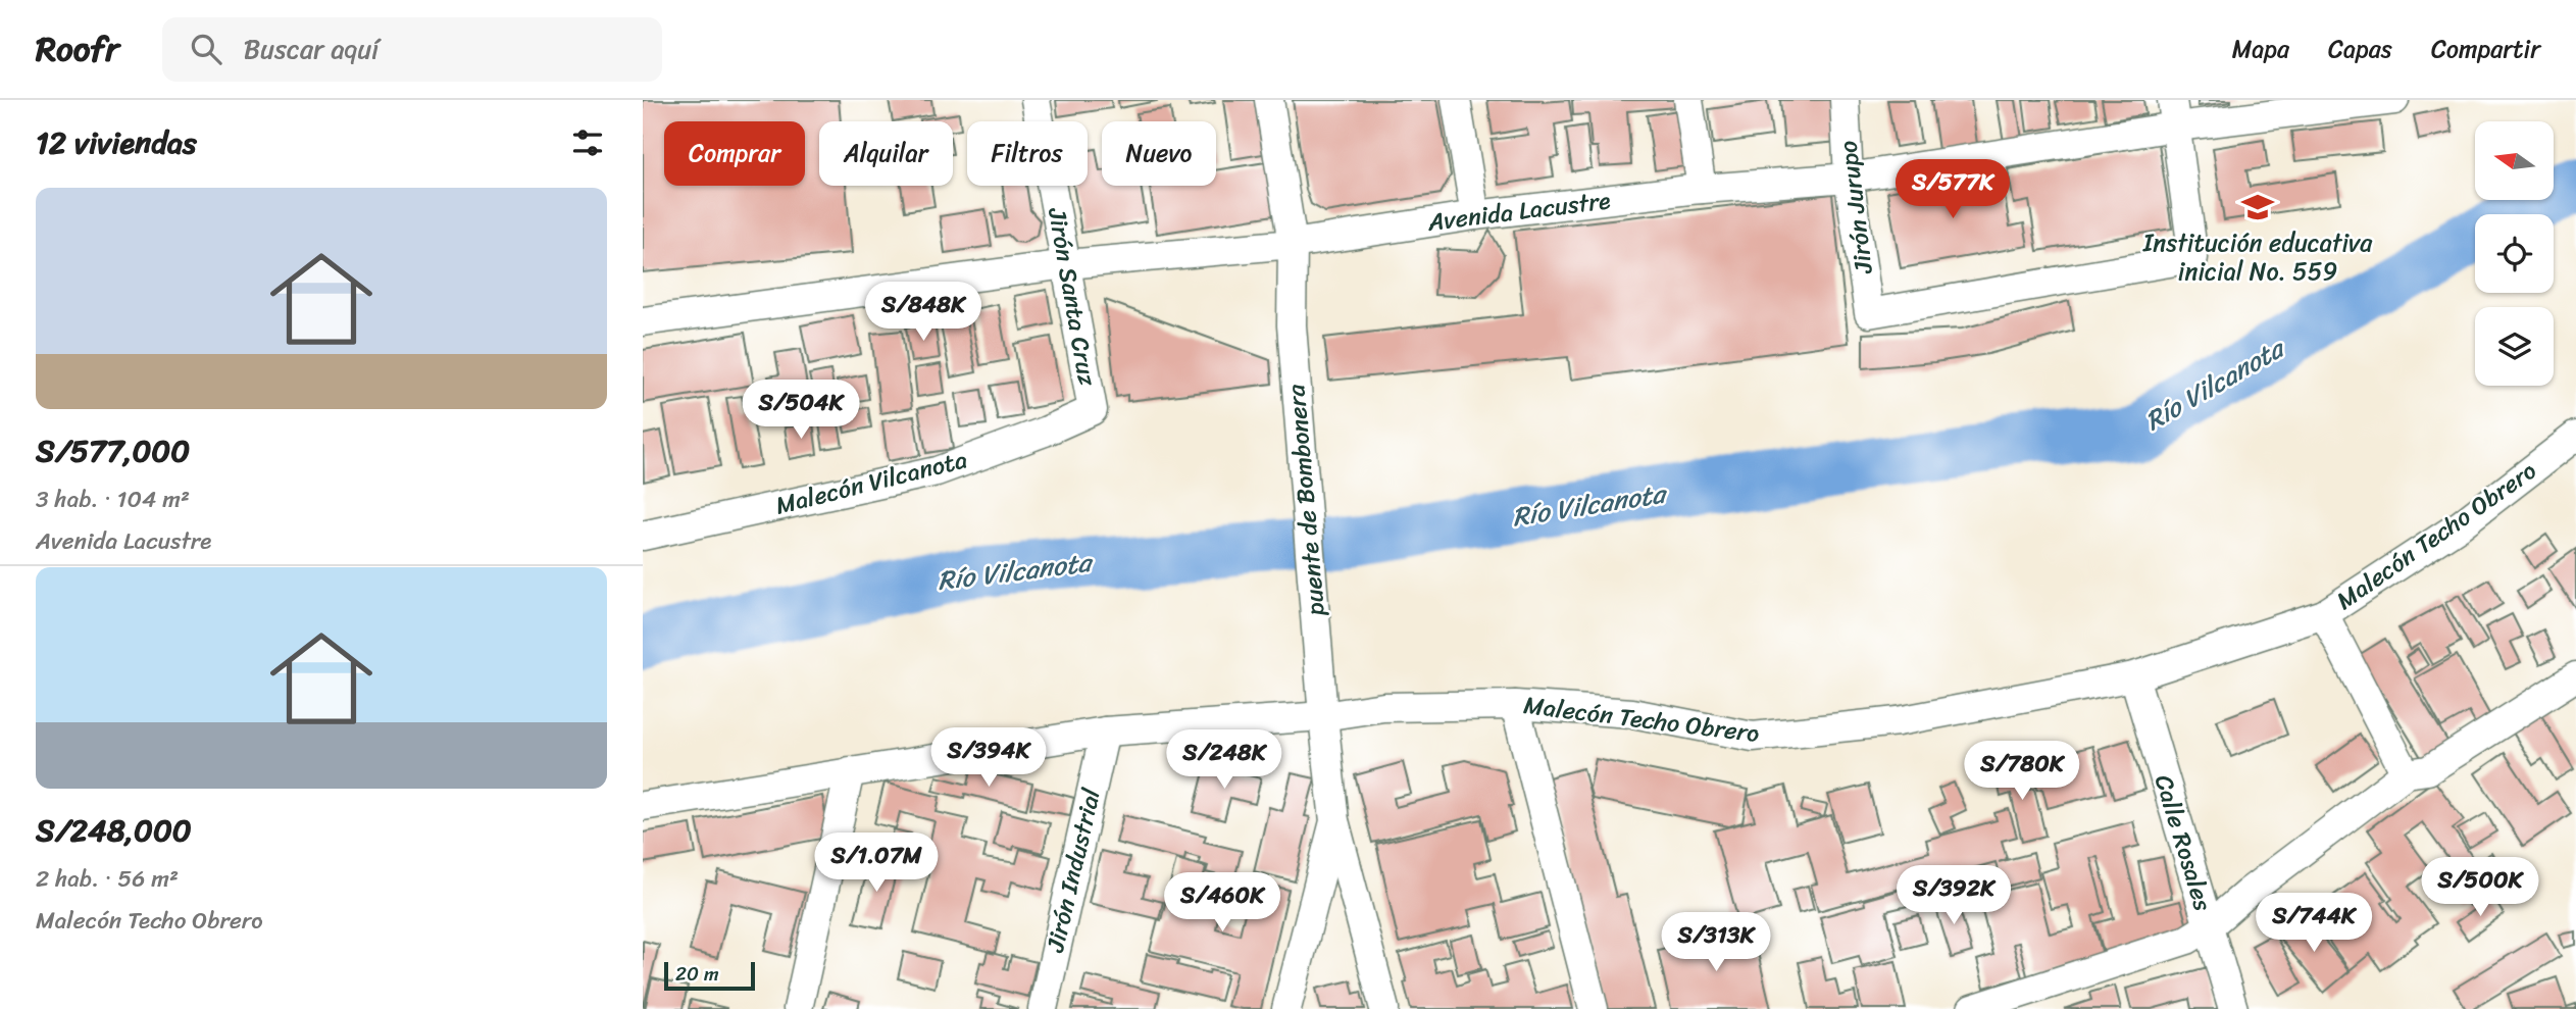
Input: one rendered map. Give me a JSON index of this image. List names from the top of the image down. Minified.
{"streets":{"street":["Jirón Jurupo","Avenida Lacustre","Jirón Santa Cruz","Malecón Vilcanota","puente de Bombonera","Malecón Techo Obrero","Calle Rosales","Jirón Industrial"]},"crossings":[["Jirón Jurupo","Avenida Lacustre"],["Avenida Lacustre","Jirón Santa Cruz"],["Avenida Lacustre","puente de Bombonera"],["Jirón Santa Cruz","Malecón Vilcanota"],["puente de Bombonera","Malecón Techo Obrero"],["Malecón Techo Obrero","Calle Rosales"],["Malecón Techo Obrero","Jirón Industrial"]],"water":["Río Vilcanota"],"places":{"school or university":["Institución educativa inicial No. 559"]},"scale_bar":"20 m","north":"left","page":{"header":"Roofr","search":"Buscar aquí","nav":["Mapa","Capas","Compartir"],"heading":"12 viviendas","chip":["Comprar","Alquilar","Filtros","Nuevo"],"price":["S/577K","S/848K","S/504K","S/394K","S/248K","S/780K","S/1.07M","S/500K","S/392K","S/460K","S/744K","S/313K"],"list":[{"name":"S/577,000","note":"3 hab. · 104 m² · Avenida Lacustre"},{"name":"S/248,000","note":"2 hab. · 56 m² · Malecón Techo Obrero"}],"scale":"20 m"}}
